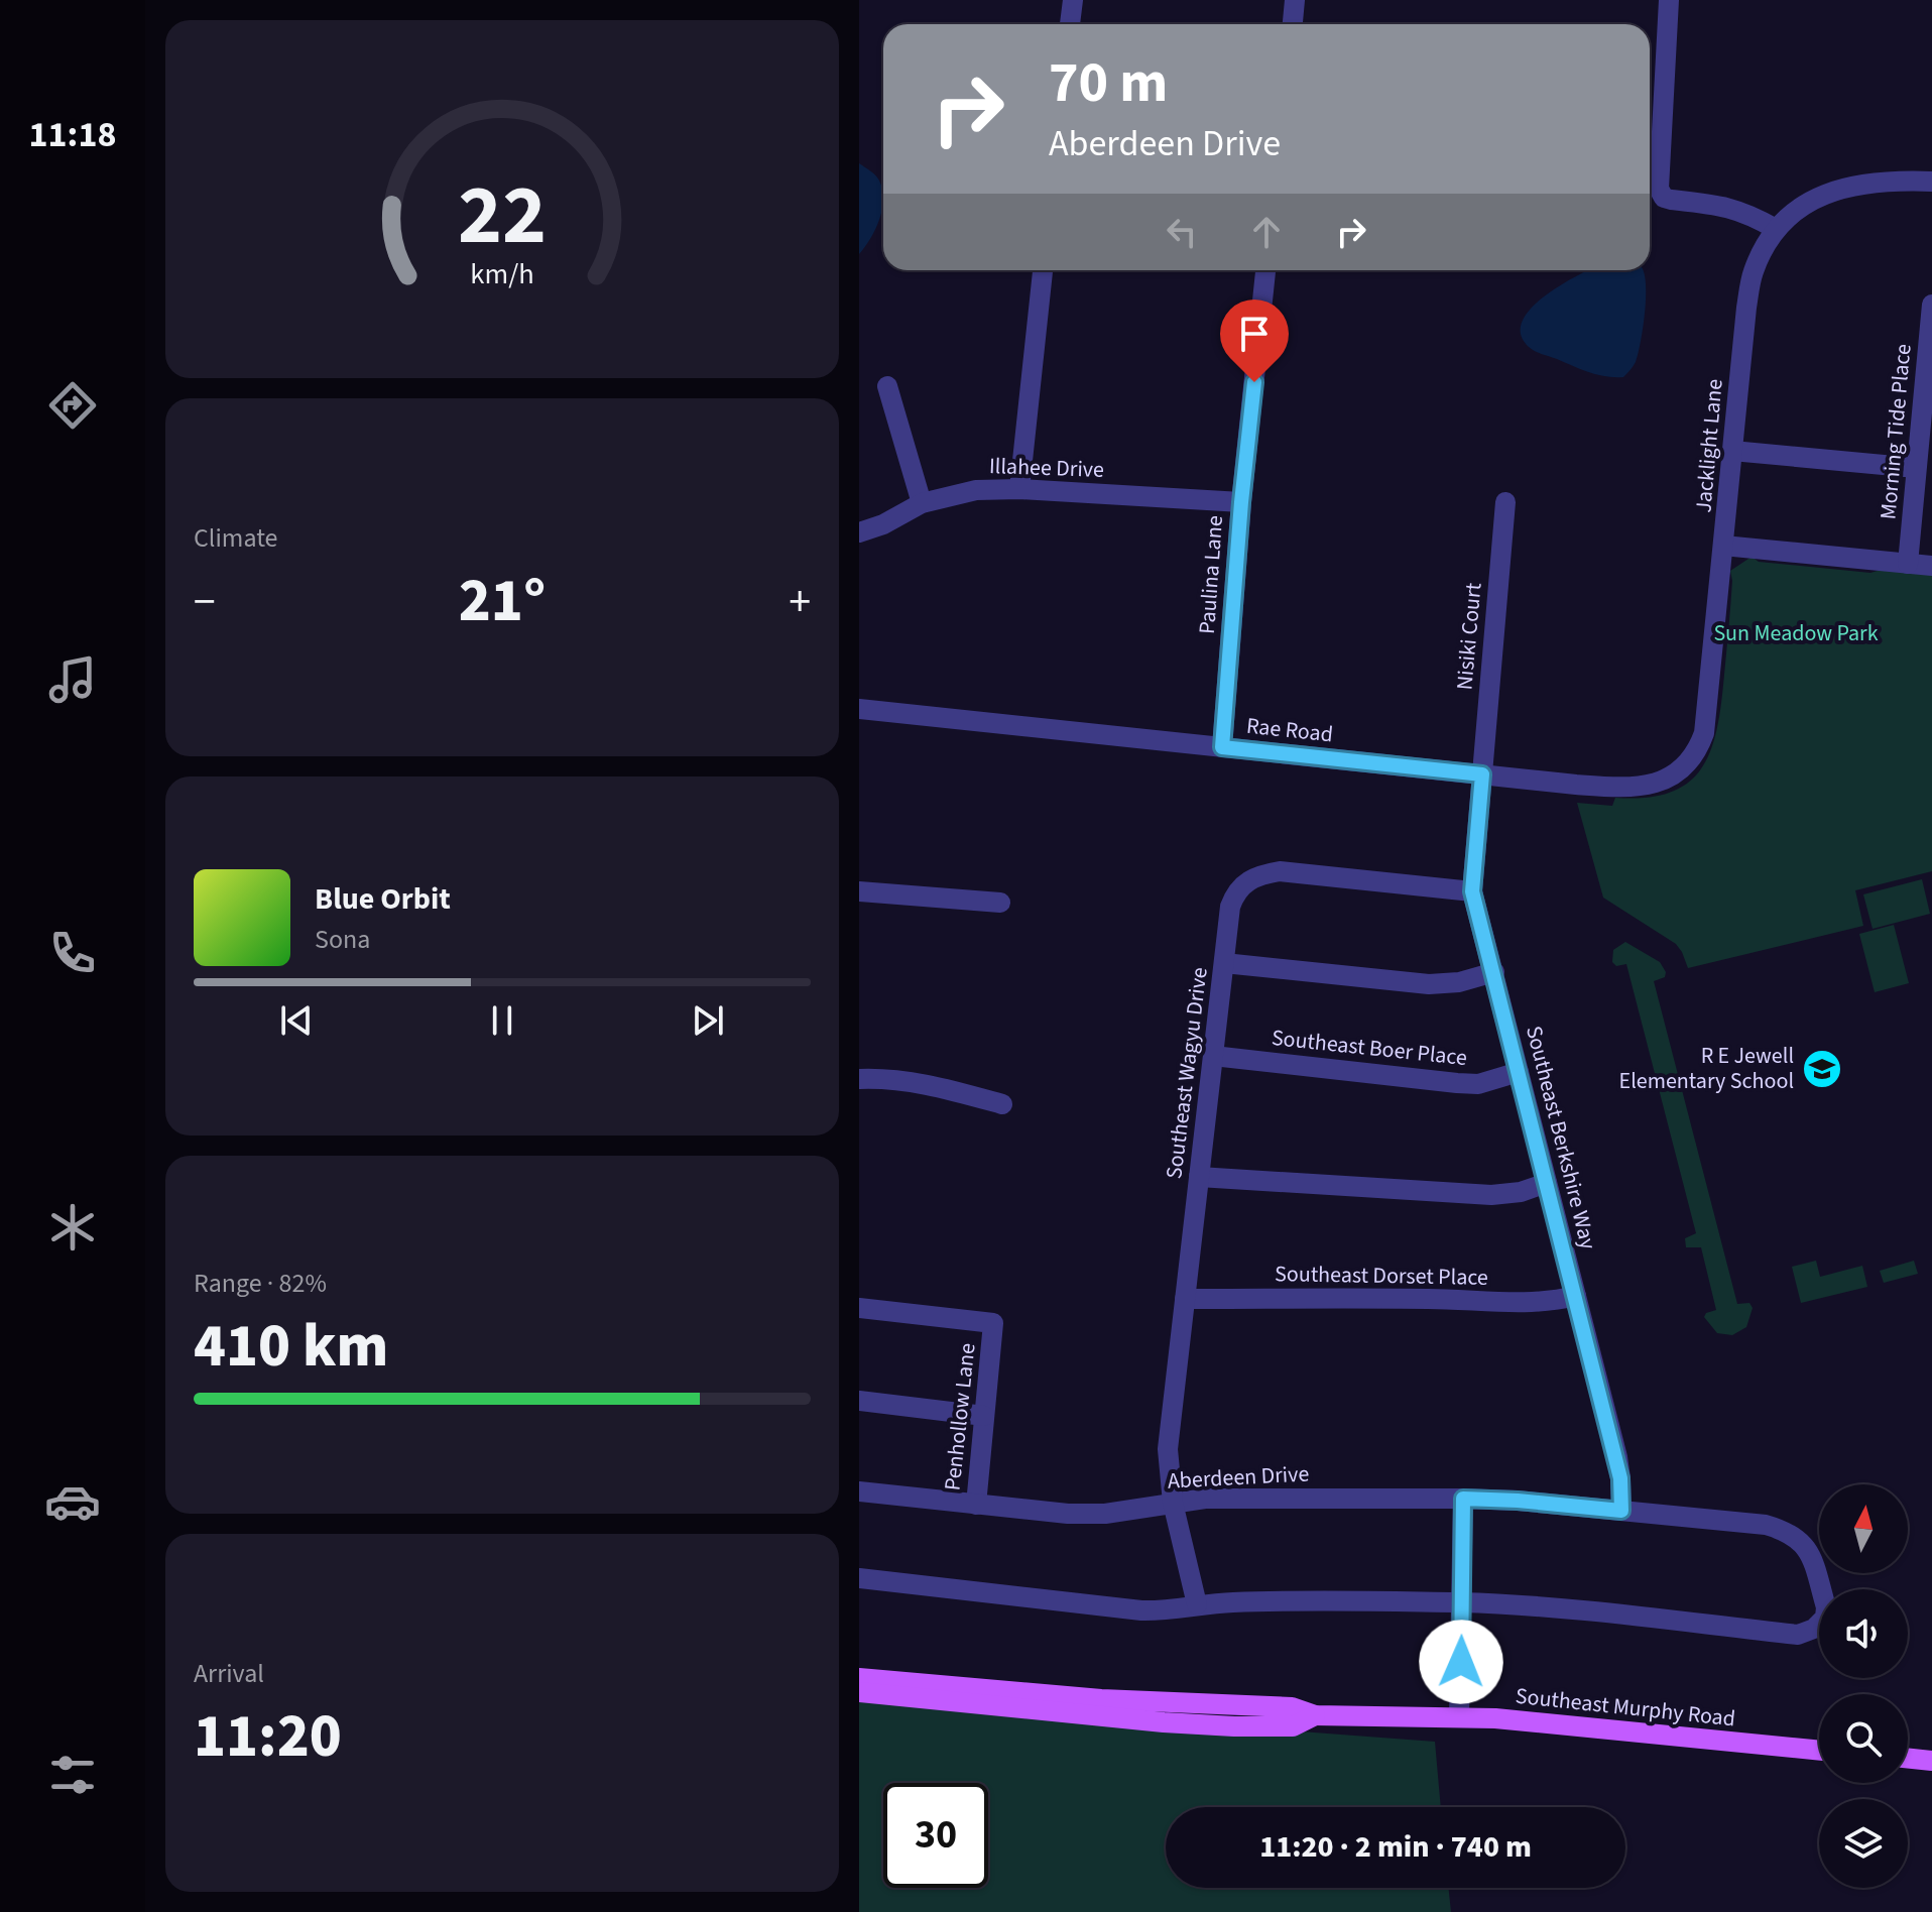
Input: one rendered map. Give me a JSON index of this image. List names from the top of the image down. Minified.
{"streets":{"main road":["Southeast Murphy Road"],"street":["Morning Tide Place","Jacklight Lane","Illahee Drive","Paulina Lane","Nisiki Court","Rae Road","Southeast Boer Place","Southeast Wagyu Drive","Southeast Berkshire Way","Southeast Dorset Place","Penhollow Lane","Aberdeen Drive"]},"crossings":[["Jacklight Lane","Rae Road"],["Illahee Drive","Paulina Lane"],["Paulina Lane","Rae Road"],["Nisiki Court","Rae Road"],["Nisiki Court","Southeast Berkshire Way"],["Rae Road","Southeast Berkshire Way"],["Southeast Boer Place","Southeast Wagyu Drive"],["Southeast Boer Place","Southeast Berkshire Way"],["Southeast Wagyu Drive","Southeast Berkshire Way"],["Southeast Wagyu Drive","Southeast Dorset Place"],["Southeast Wagyu Drive","Aberdeen Drive"],["Southeast Berkshire Way","Southeast Dorset Place"],["Southeast Berkshire Way","Aberdeen Drive"],["Penhollow Lane","Aberdeen Drive"]],"parks":["Sun Meadow Park"],"places":{"school or university":["R E Jewell Elementary School"]},"north":"top","page":{"tabs":"11:18","turn":["70 m","Aberdeen Drive"],"tile":["Climate",["Range · 82%","410 km"],["Arrival","11:20"]],"heat":["−","21°","+"],"song":["Blue Orbit","Sona"],"limit":"30","trip":"11:20 · 2 min · 740 m","gauge":["22","km/h"]}}
